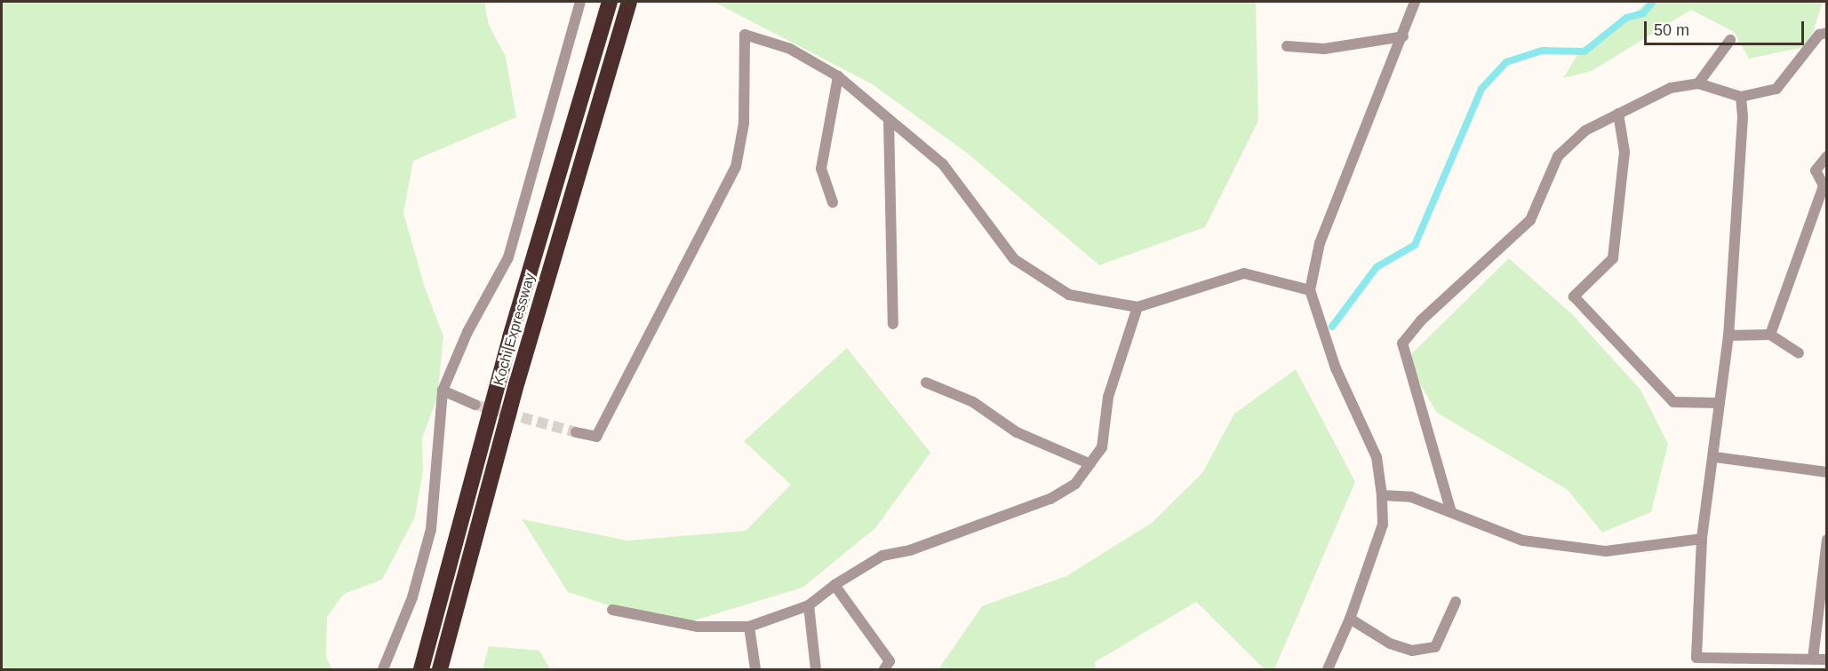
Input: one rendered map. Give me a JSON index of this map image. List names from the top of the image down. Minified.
{"streets":{"highway":["Kochi Expressway"]},"scale_bar":"50 m"}
